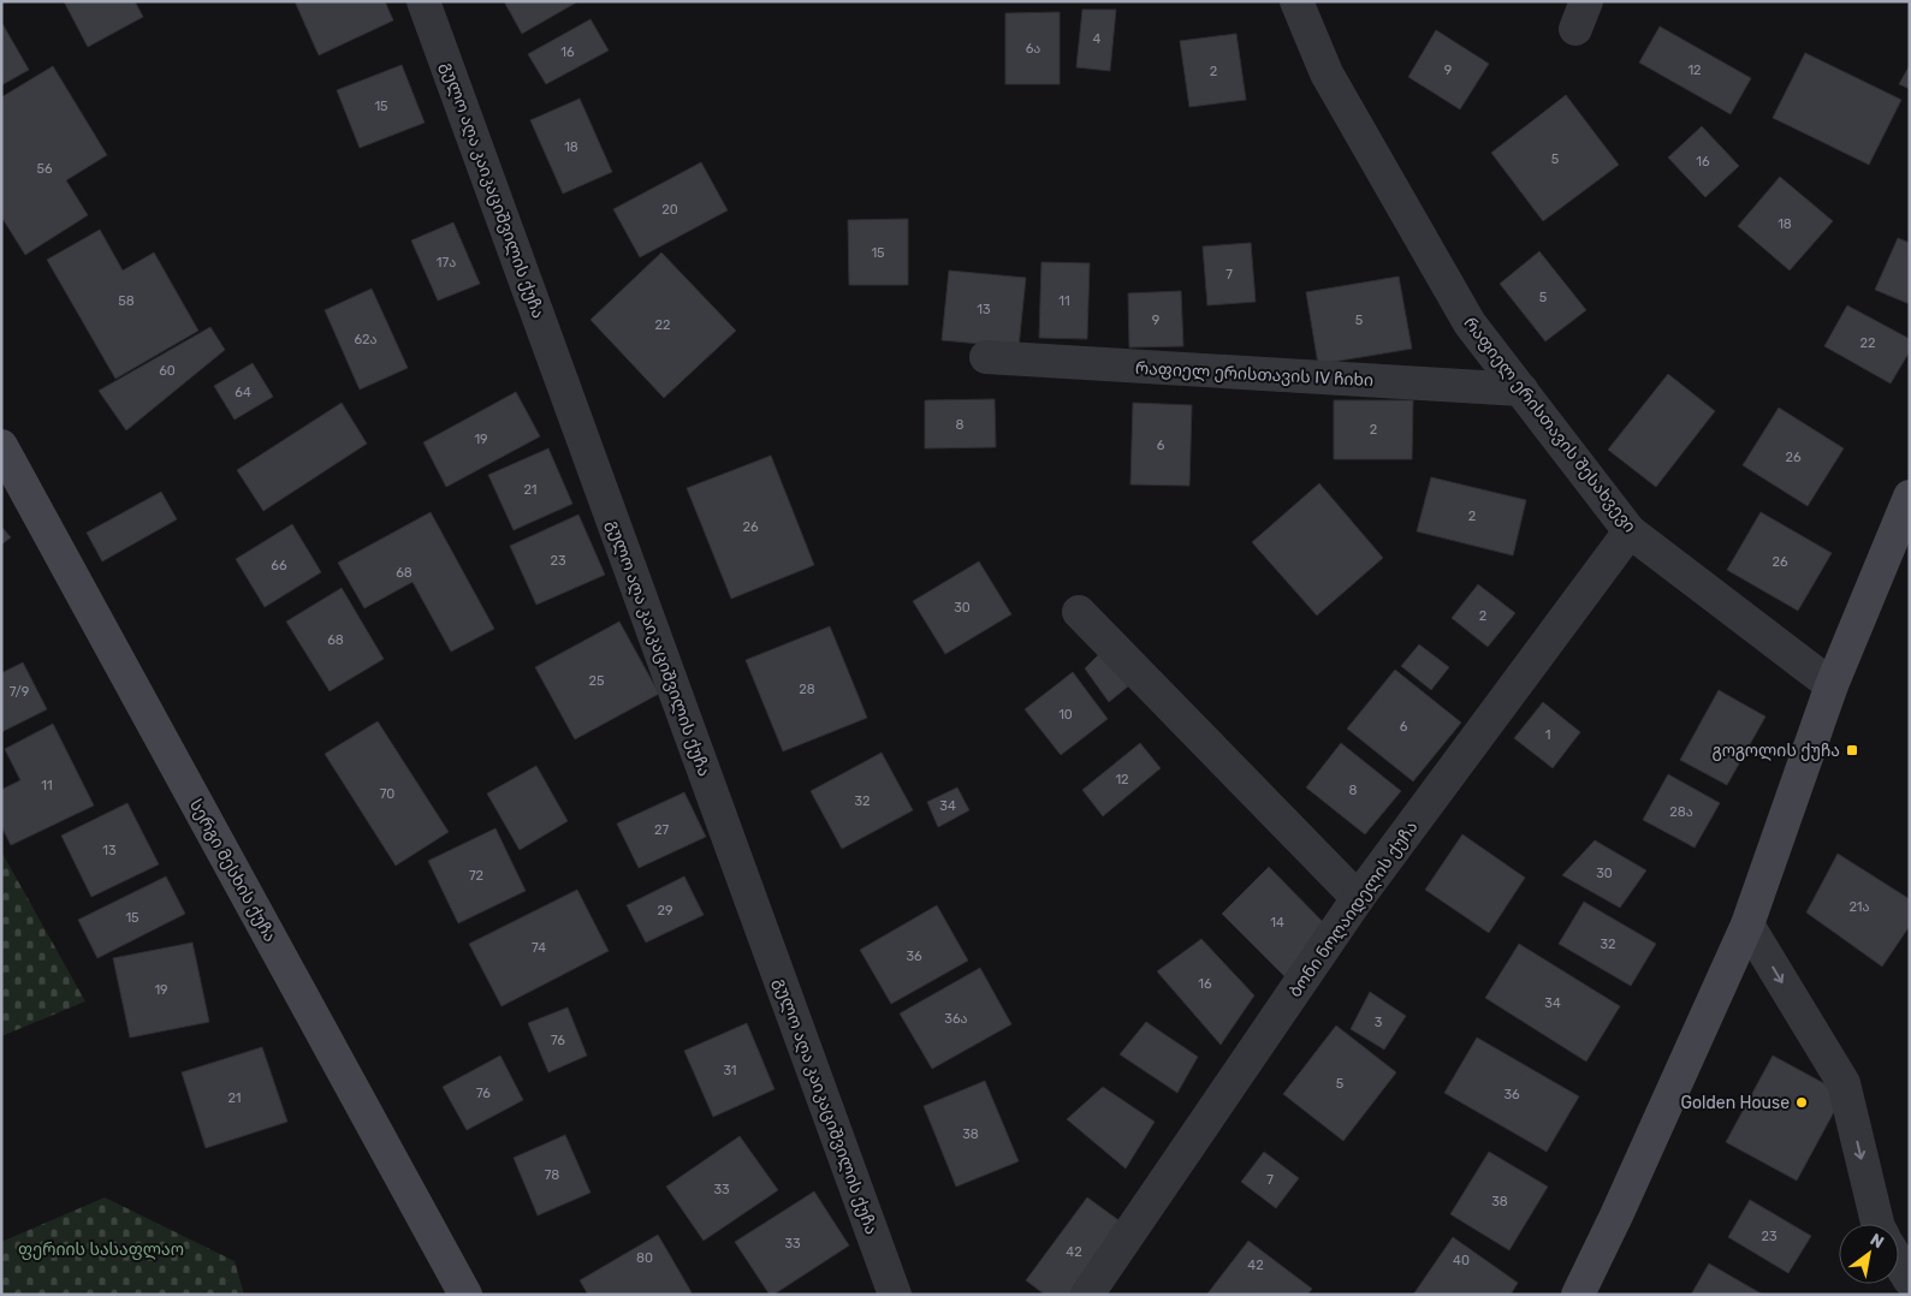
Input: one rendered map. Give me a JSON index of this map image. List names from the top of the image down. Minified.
{"streets":{"street":["გულო აღა კაიკაციშვილის ქუჩა","რაფიელ ერისთავის IV ჩიხი","რაფიელ ერისთავის შესახვევი","სერგი მესხის ქუჩა","ბონი ნოღაიდელის ქუჩა"]},"crossings":[["რაფიელ ერისთავის IV ჩიხი","რაფიელ ერისთავის შესახვევი"],["რაფიელ ერისთავის შესახვევი","ბონი ნოღაიდელის ქუჩა"]],"parks":["ფერიის სასაფლაო"],"places":{"transit":["გოგოლის ქუჩა"],"other":["Golden House"]},"house_numbers":["4","6ა","16","9","12","2","15","18","5","16","56","20","18","15","17ა","7","5","58","11","13","9","5","22","62ა","22","60","64","8","2","19","6","26","21","2","26","23","26","66","68","30","2","68","25","28","7/9","10","6","1","12","11","8","70","32","34","28ა","27","13","30","72","21ა","29","15","14","32","74","36","16","19","34","36ა","3","76","31","5","76","36","21","38","78","7","33","38","23","33","42","80","40","42"],"north":"top right"}
